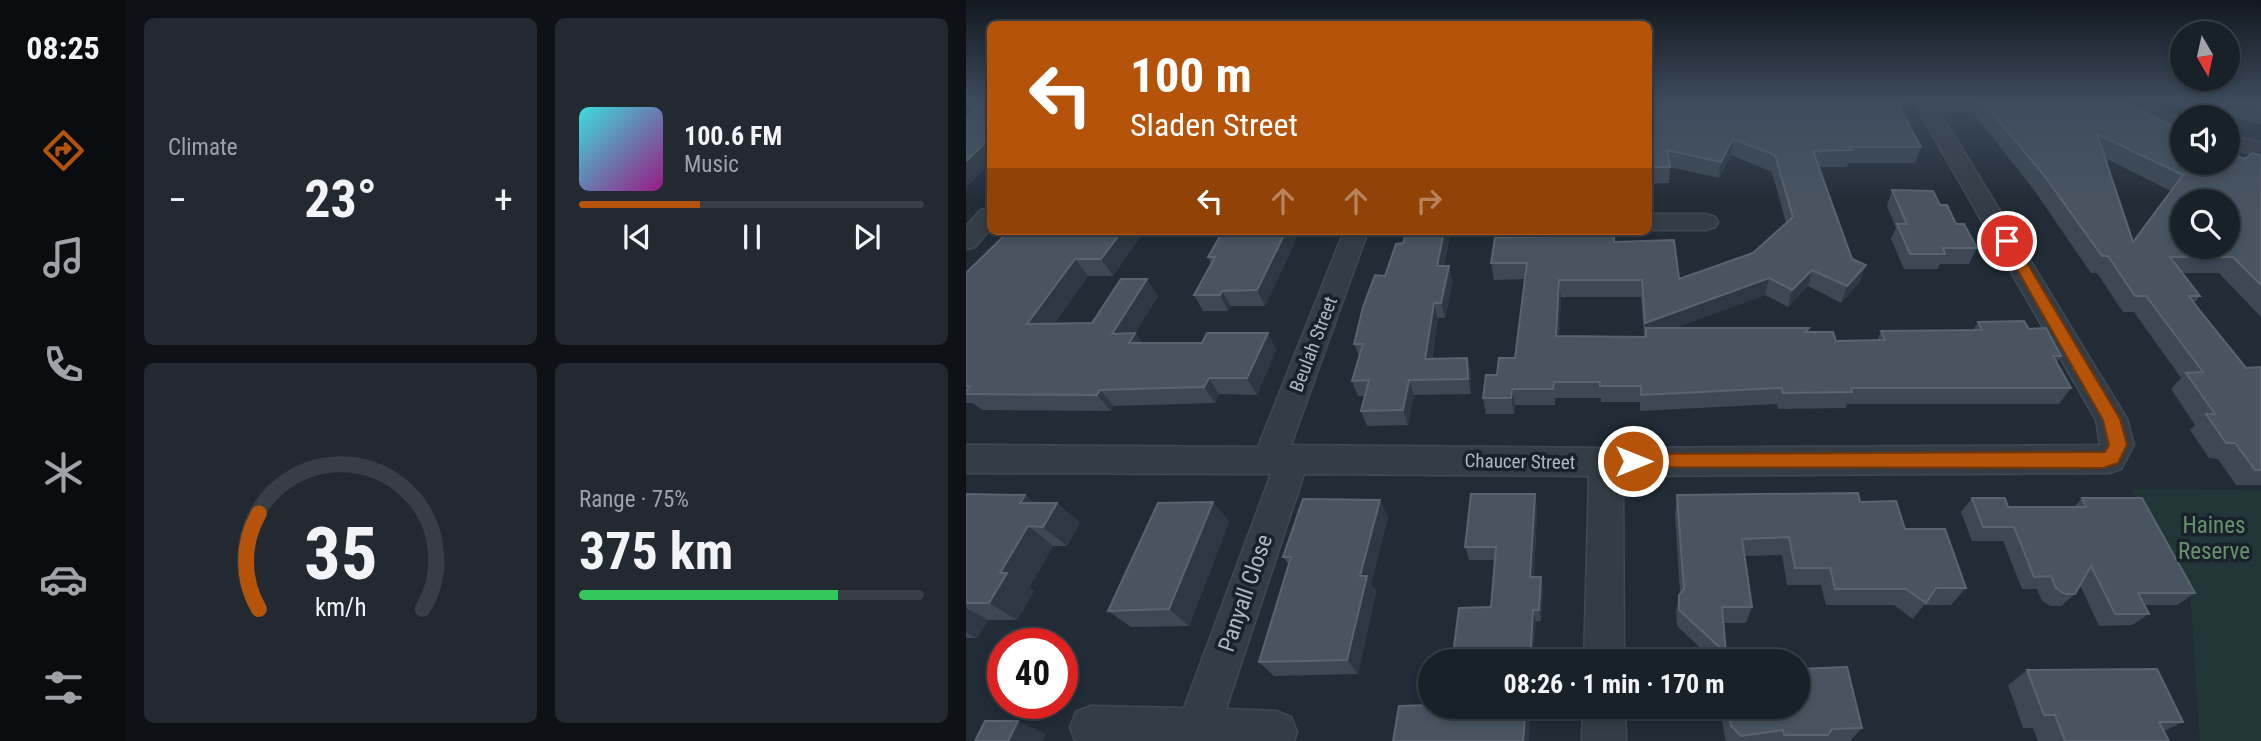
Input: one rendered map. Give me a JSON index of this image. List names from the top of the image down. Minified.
{"streets":{"street":["Beulah Street","Chaucer Street","Panyall Close"]},"crossings":[["Beulah Street","Chaucer Street"],["Beulah Street","Panyall Close"],["Chaucer Street","Panyall Close"]],"parks":["Haines Reserve"],"north":"bottom","page":{"tabs":"08:25","tile":["Climate",["Range · 75%","375 km"]],"turn":["100 m","Sladen Street"],"song":["100.6 FM","Music"],"heat":["−","23°","+"],"limit":"40","trip":"08:26 · 1 min · 170 m","gauge":["35","km/h"]}}
